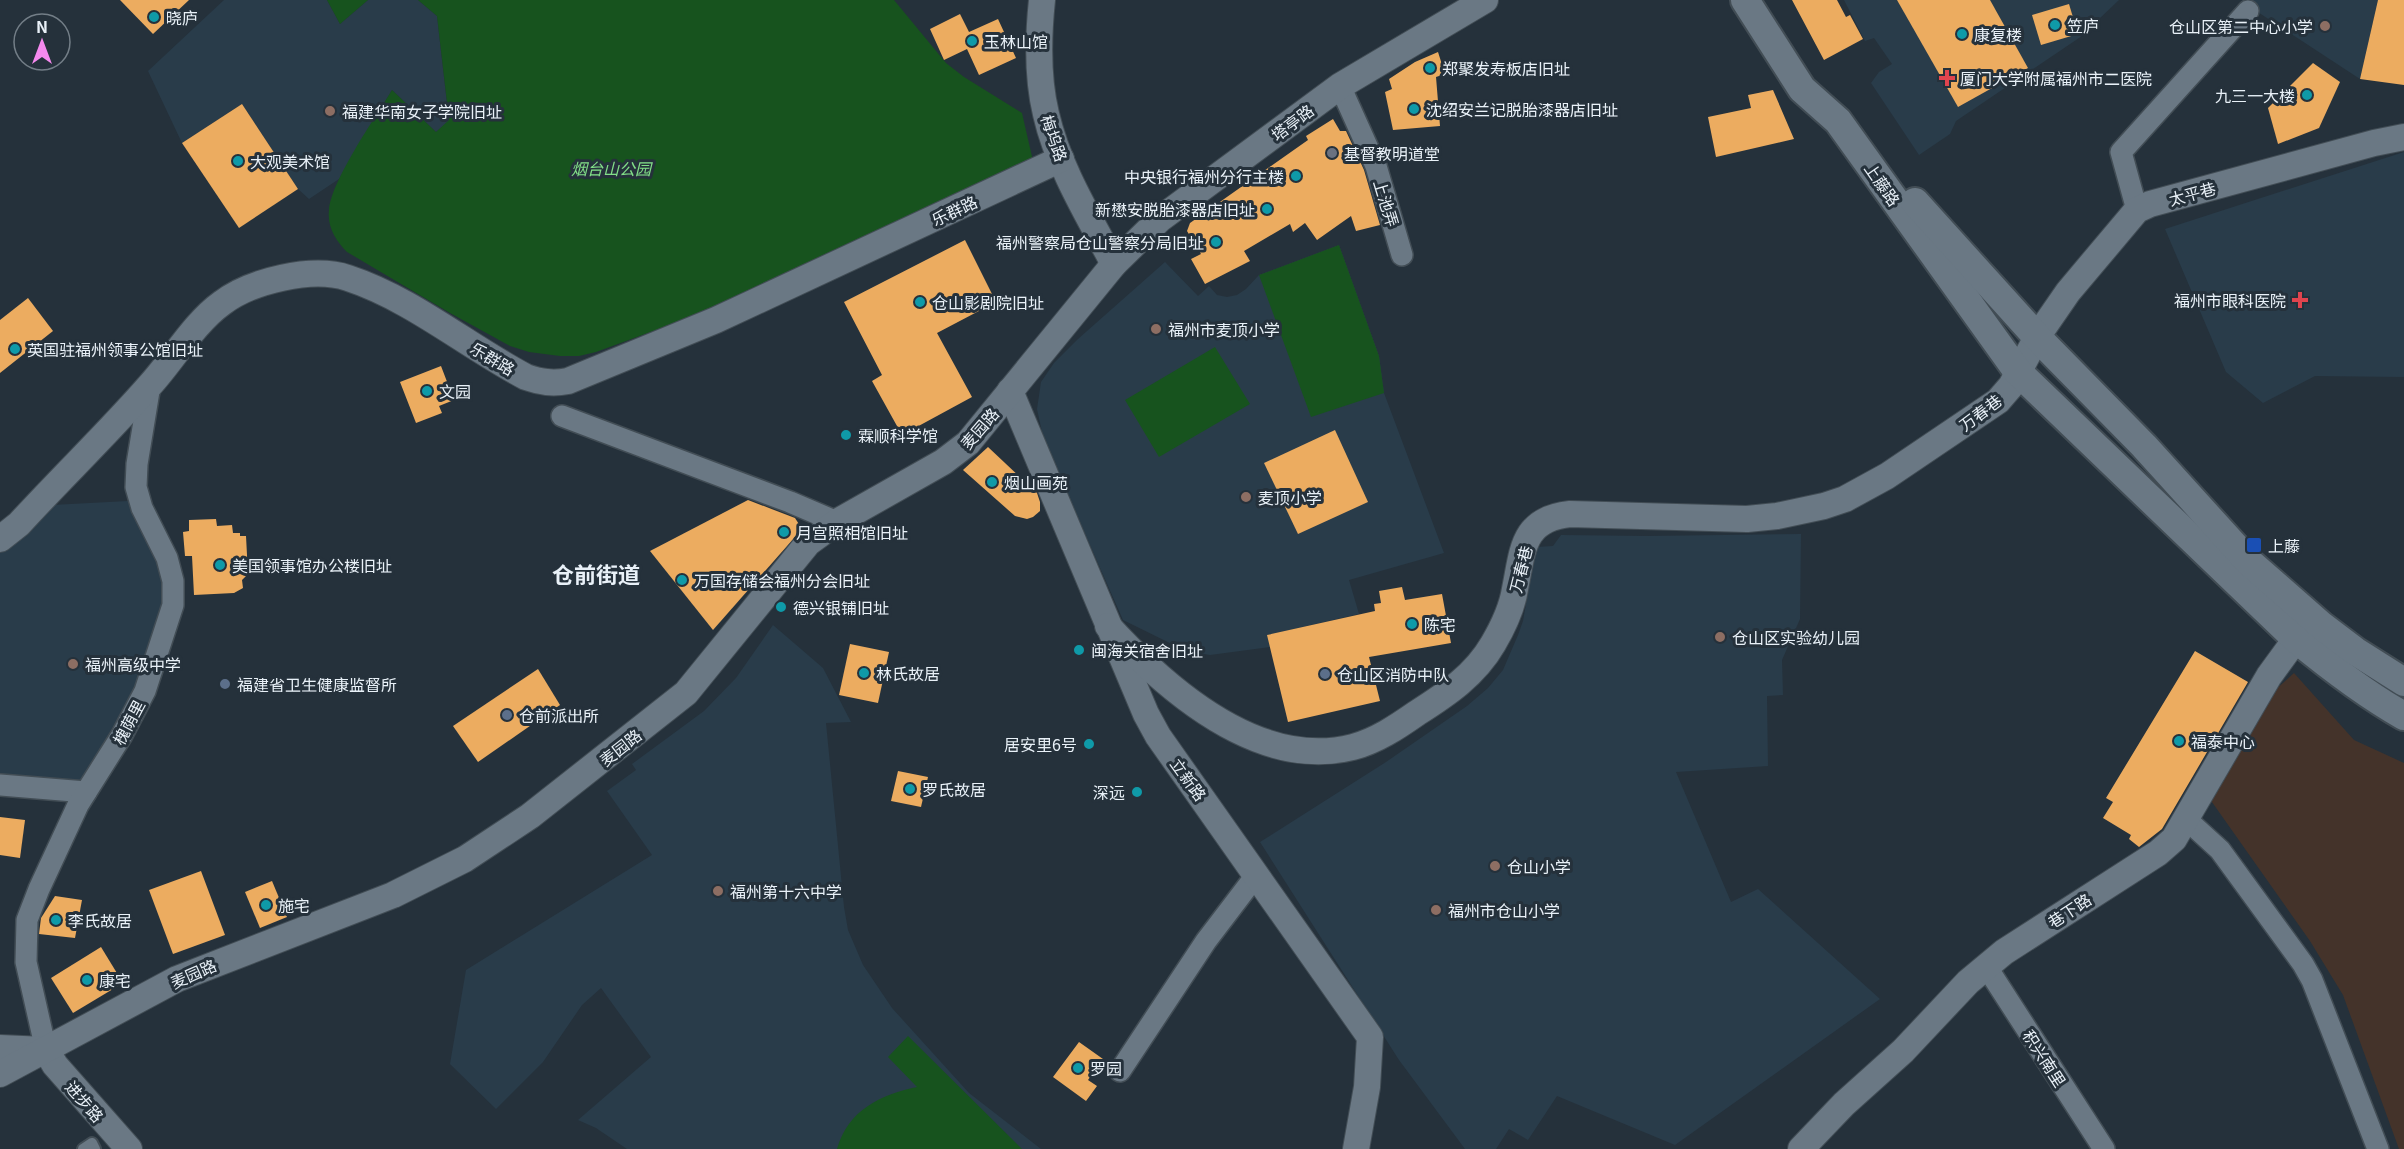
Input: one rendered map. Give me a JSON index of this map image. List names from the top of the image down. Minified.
{"streets":{"main road":["上藤路"],"street":["塔亭路","梅坞路","太平巷","上池弄","乐群路","万春巷","麦园路","槐荫里","立新路","巷下路","积兴南里","进步路"]},"crossings":[["塔亭路","梅坞路"],["塔亭路","上池弄"],["塔亭路","麦园路"],["梅坞路","乐群路"],["梅坞路","麦园路"],["上藤路","万春巷"],["上藤路","巷下路"],["乐群路","槐荫里"],["万春巷","立新路"],["麦园路","槐荫里"],["麦园路","立新路"],["麦园路","进步路"],["槐荫里","进步路"],["巷下路","积兴南里"]],"districts":["仓前街道"],"parks":["烟台山公园"],"places":{"other":["晓庐","笠庐","仓山区第二中心小学","康复楼","玉林山馆","郑聚发寿板店旧址","九三一大楼","沈绍安兰记脱胎漆器店旧址","福建华南女子学院旧址","基督教明道堂","大观美术馆","中央银行福州分行主楼","新懋安脱胎漆器店旧址","福州警察局仓山警察分局旧址","仓山影剧院旧址","福州市麦顶小学","英国驻福州领事公馆旧址","文园","霖顺科学馆","烟山画苑","麦顶小学","月宫照相馆旧址","美国领事馆办公楼旧址","万国存储会福州分会旧址","德兴银铺旧址","陈宅","仓山区实验幼儿园","闽海关宿舍旧址","福州高级中学","林氏故居","仓山区消防中队","福建省卫生健康监督所","仓前派出所","福泰中心","居安里6号","罗氏故居","深远","仓山小学","福州第十六中学","施宅","福州市仓山小学","李氏故居","康宅","罗园"],"health":["厦门大学附属福州市二医院","福州市眼科医院"],"transit":["上藤"]},"north":"top"}
